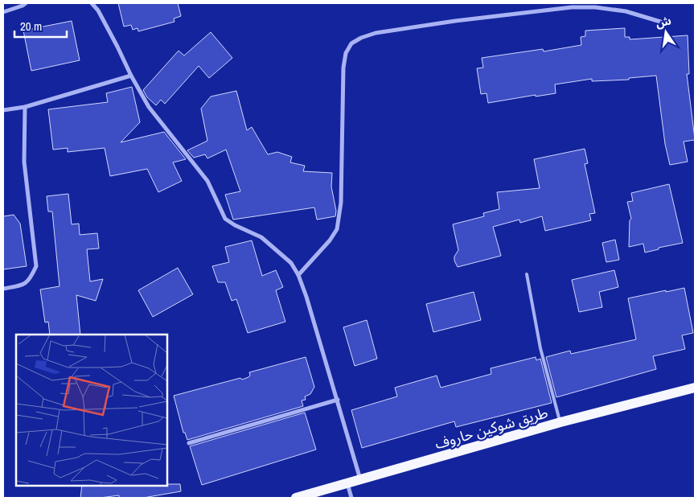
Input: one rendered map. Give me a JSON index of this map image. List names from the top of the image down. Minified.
{"streets":{"main road":["طريق شوكين حاروف"]},"scale_bar":"20 m","north":"top"}
